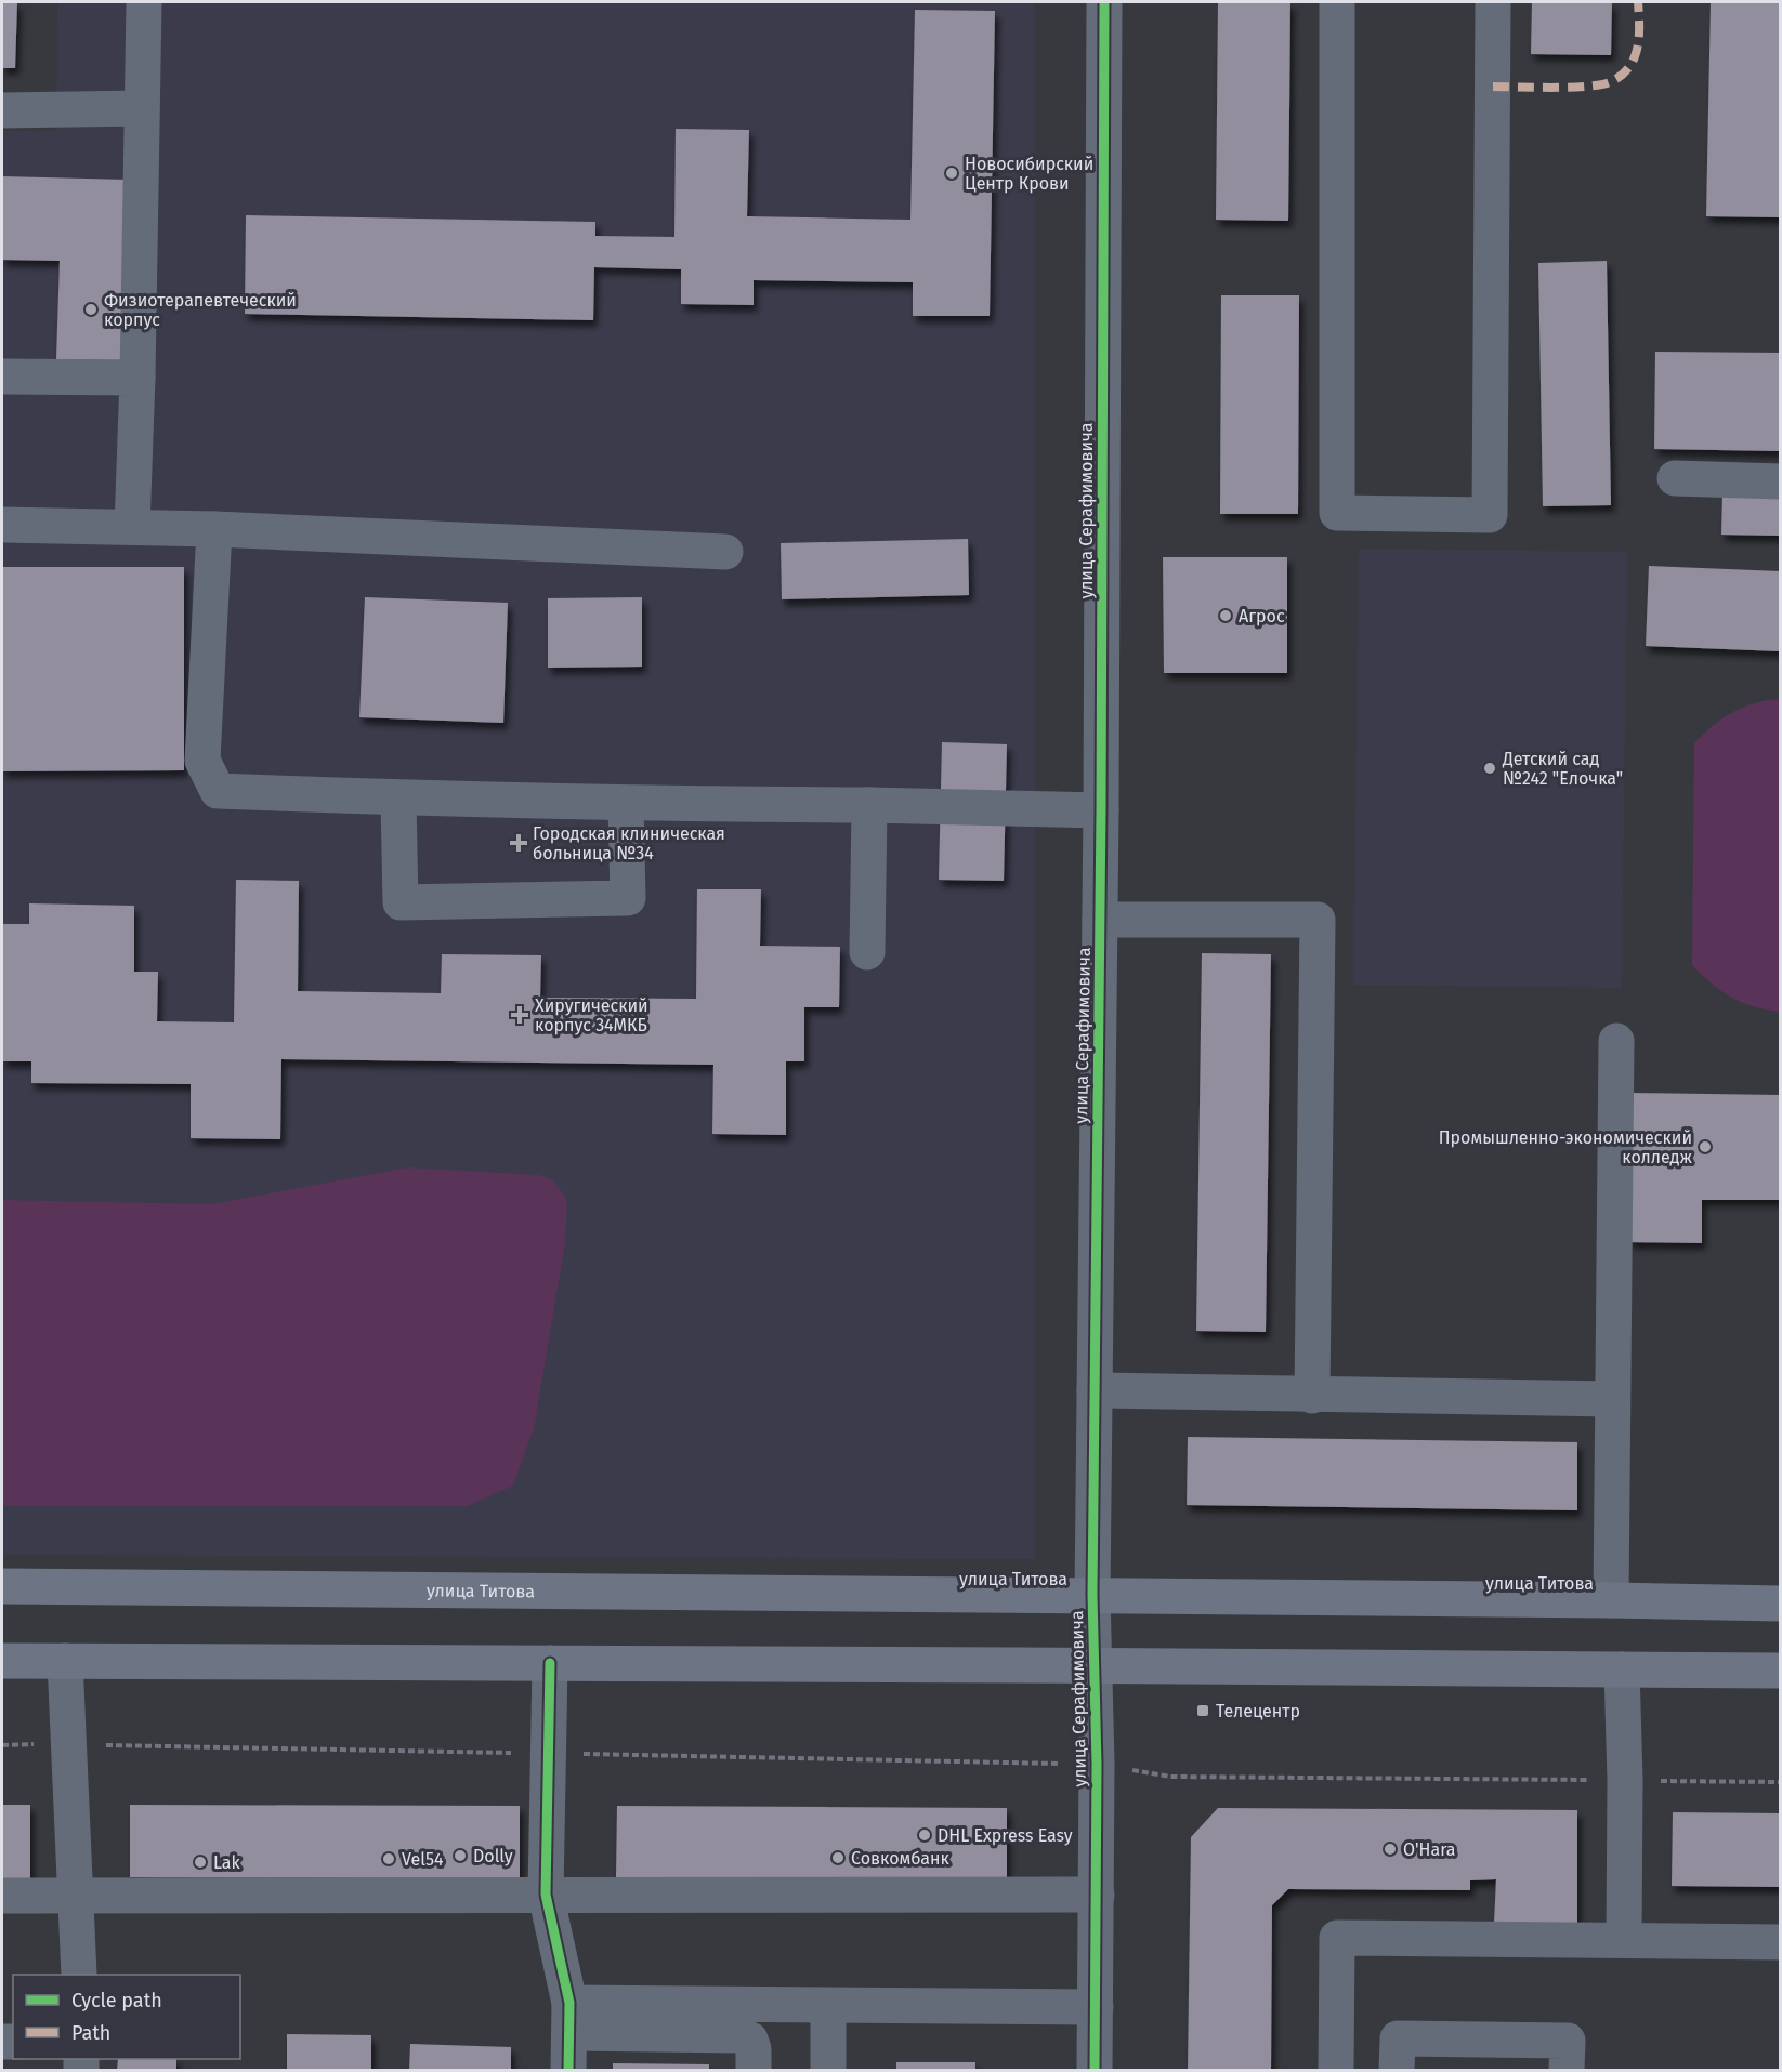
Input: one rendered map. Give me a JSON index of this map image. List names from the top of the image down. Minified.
{"streets":{"main road":["улица Титова"],"street":["улица Серафимовича"]},"crossings":[["улица Серафимовича","улица Титова"]],"places":{"other":["Новосибирский Центр Крови","Физиотерапевтеческий корпус","Агрос","Детский сад №242 \"Елочка\"","Промышленно-экономический колледж","DHL Express Easy","O'Hara","Dolly","Совкомбанк","Vel54","Lak"],"health":["Городская клиническая больница №34","Хиругический корпус 34МКБ"],"transit":["Телецентр"]},"legend":["Cycle path","Path"]}
